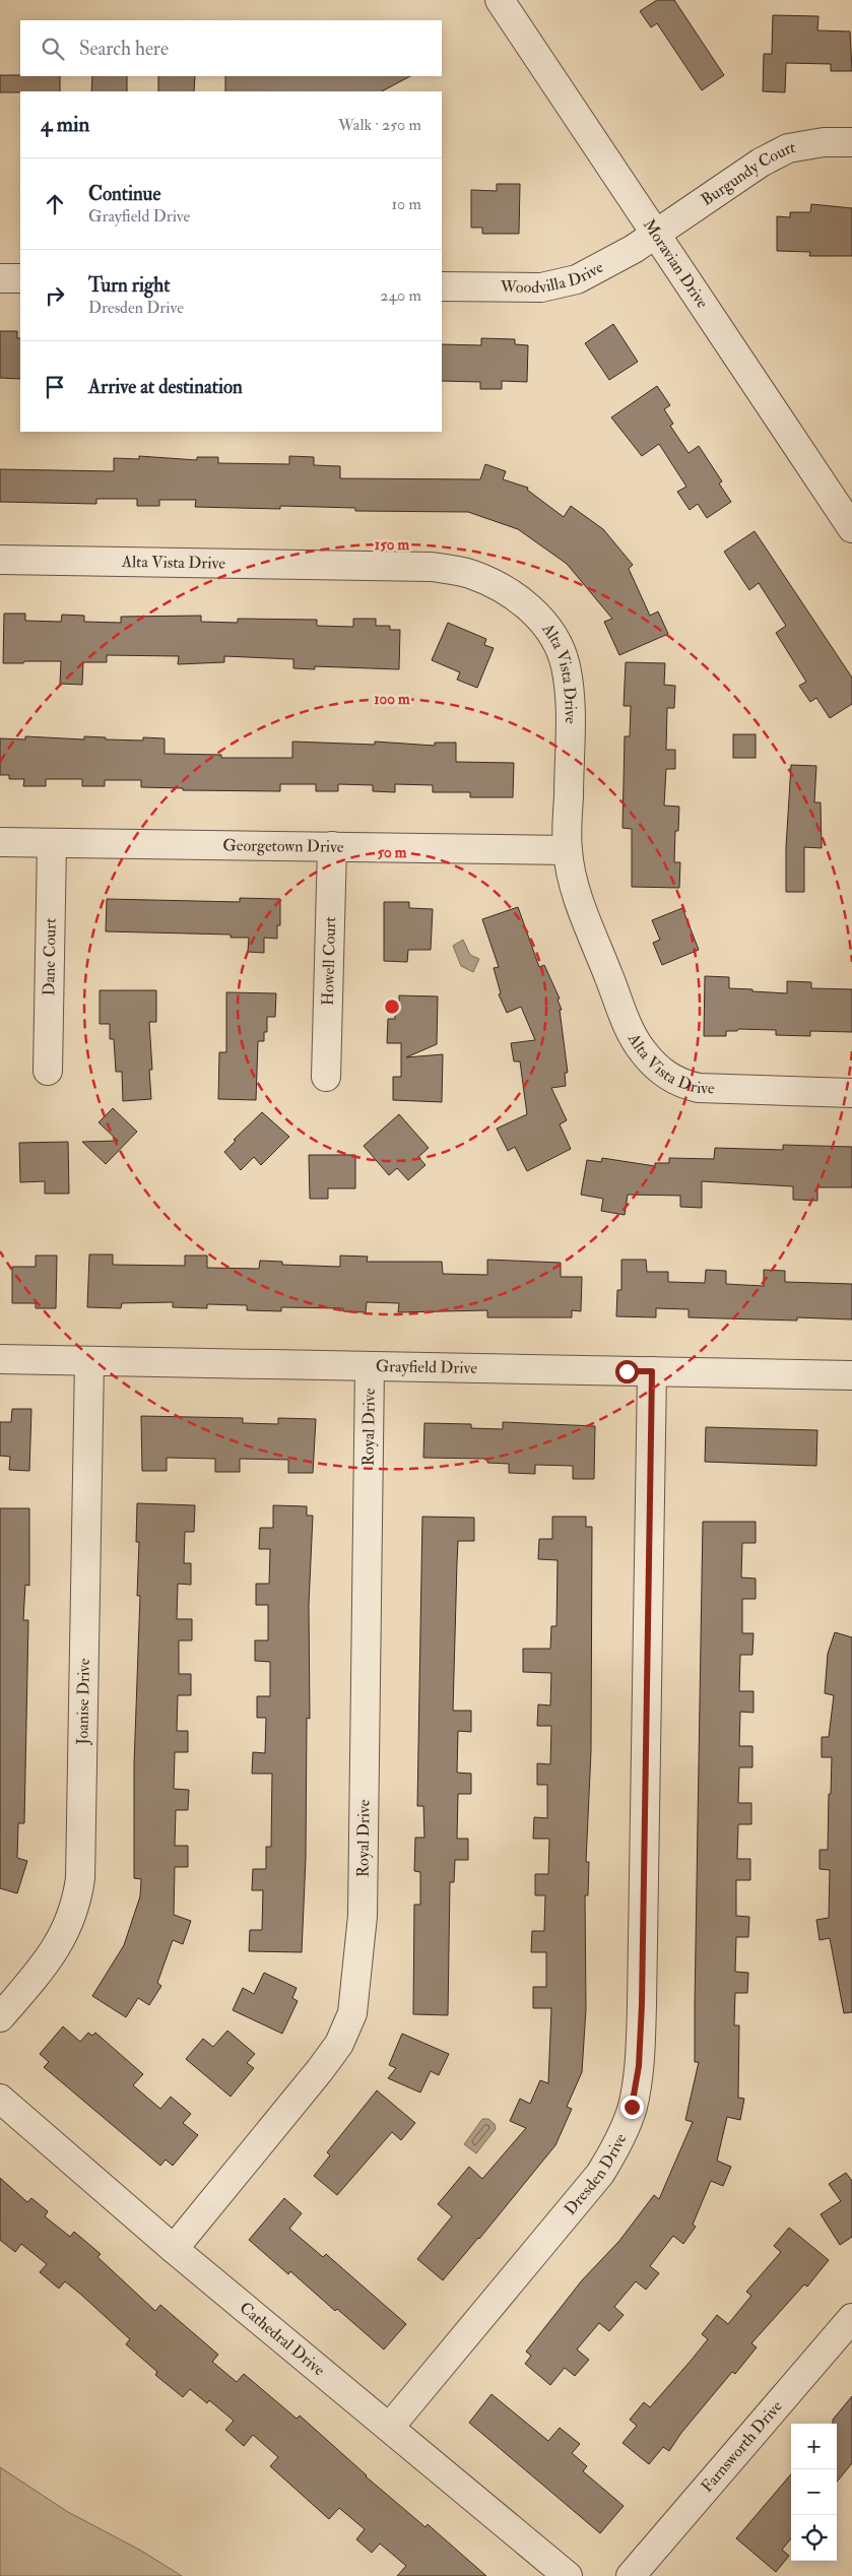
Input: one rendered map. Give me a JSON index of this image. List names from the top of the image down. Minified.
{"streets":{"street":["Burgundy Court","Moravian Drive","Woodvilla Drive","Alta Vista Drive","Georgetown Drive","Dane Court","Howell Court","Grayfield Drive","Royal Drive","Joanise Drive","Dresden Drive","Cathedral Drive","Farnsworth Drive"]},"crossings":[["Burgundy Court","Moravian Drive"],["Burgundy Court","Woodvilla Drive"],["Moravian Drive","Woodvilla Drive"],["Alta Vista Drive","Georgetown Drive"],["Georgetown Drive","Dane Court"],["Georgetown Drive","Howell Court"],["Grayfield Drive","Royal Drive"],["Grayfield Drive","Joanise Drive"],["Grayfield Drive","Dresden Drive"],["Royal Drive","Cathedral Drive"],["Dresden Drive","Cathedral Drive"]],"page":{"search":"Search here","heading":["4 min","Walk · 250 m"],"list":[["Continue","Grayfield Drive","10 m"],["Turn right","Dresden Drive","240 m"],"Arrive at destination"],"map_buttons":["+","−"]},"rings":["150 m","100 m","50 m"]}
